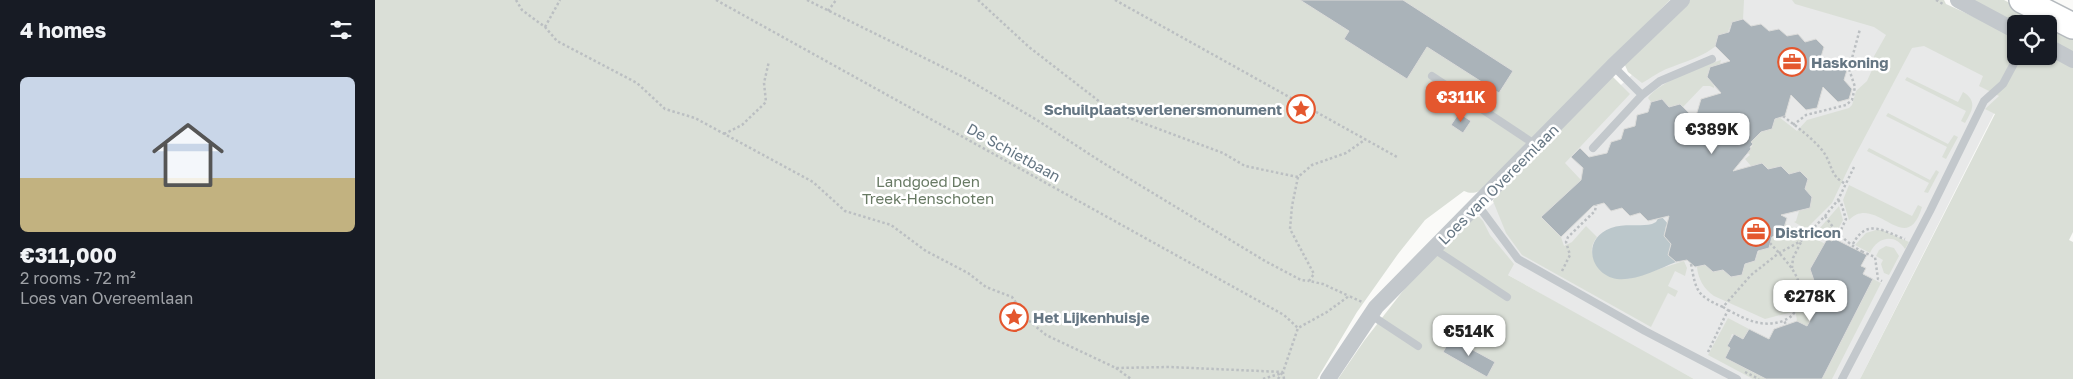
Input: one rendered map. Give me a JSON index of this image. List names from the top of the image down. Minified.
{"streets":{"street":["Loes van Overeemlaan"],"path":["De Schietbaan"]},"parks":["Landgoed Den Treek-Henschoten"],"places":{"office":["Haskoning","Districon"],"place":["Schuilplaatsverlenersmonument","Het Lijkenhuisje"]},"page":{"heading":"4 homes","list":[{"name":"€311,000","note":"2 rooms · 72 m² · Loes van Overeemlaan"}],"price":["€311K","€389K","€278K","€514K"]}}
